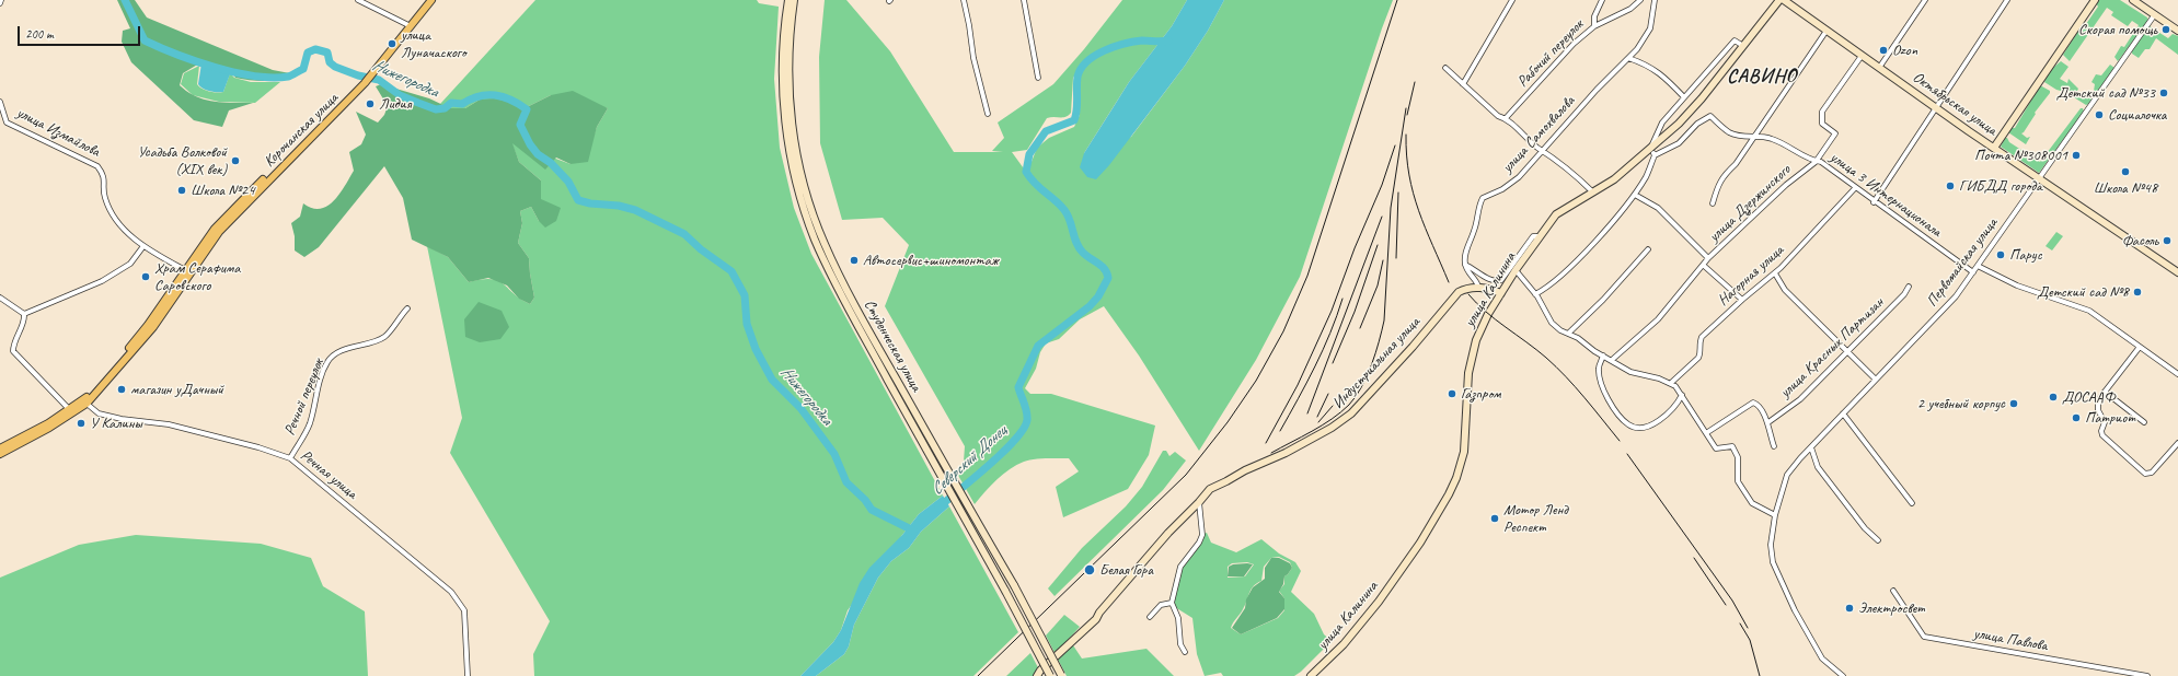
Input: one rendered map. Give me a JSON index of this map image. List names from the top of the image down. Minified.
{"streets":{"main road":["Октябрьская улица","Корочанская улица","улица Калинина","Студенческая улица","Индустриальная улица"],"street":["Рабочий переулок","улица Измайлова","улица Самохвалова","улица 3 Интернационала","улица Дзержинского","Первомайская улица","Нагорная улица","улица Красных Партизан","Речной переулок","Речная улица","улица Павлова"]},"crossings":[["Октябрьская улица","улица Дзержинского"],["Октябрьская улица","Первомайская улица"],["Корочанская улица","улица Измайлова"],["Корочанская улица","Речная улица"],["улица 3 Интернационала","улица Дзержинского"],["улица 3 Интернационала","Первомайская улица"],["улица 3 Интернационала","Нагорная улица"],["улица 3 Интернационала","улица Калинина"],["Речной переулок","Речная улица"]],"districts":["САВИНО"],"water":["Нижегородка","Северский Донец"],"places":["Скорая помощь","улица Луначаского","Ozon","Детский сад №33","Лидия","Социалочка","Почта №308001","Усадьба Волковой (XIX век)","Школа №48","ГИБДД города","Школа №24","Фасоль","Парус","Автосервис+шиномонтаж","Храм Серафима Саровского","Детский сад №8","магазин уДачный","Газпром","ДОСААФ","2 учебный корпус","Патриот","У Калины","Мотор Ленд Респект","Белая Гора","Электросвет"],"scale_bar":"200 m"}
